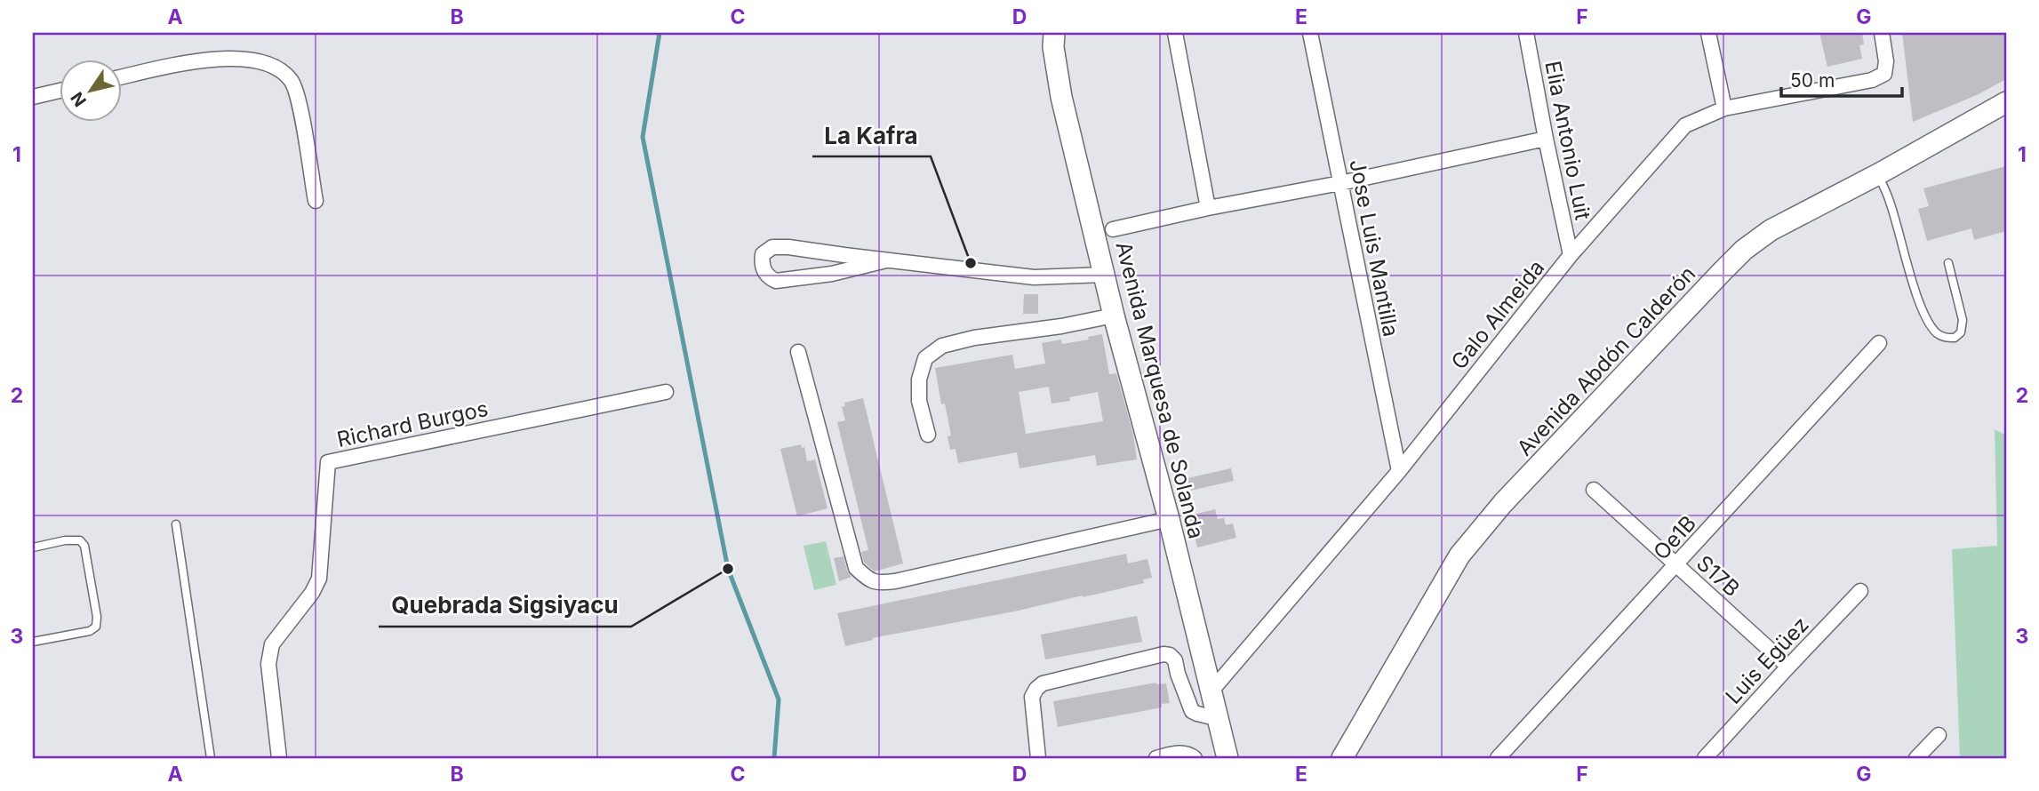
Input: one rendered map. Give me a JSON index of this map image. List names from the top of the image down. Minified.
{"streets":{"street":["Elia Antonio Luit","Jose Luis Mantilla","Galo Almeida","Avenida Abdón Calderón","Avenida Marquesa de Solanda","Richard Burgos","Oe1B","S17B","Luis Egüez"]},"crossings":[["Elia Antonio Luit","Galo Almeida"],["Jose Luis Mantilla","Galo Almeida"],["Galo Almeida","Avenida Marquesa de Solanda"],["Oe1B","S17B"],["S17B","Luis Egüez"]],"places":["La Kafra","Quebrada Sigsiyacu"],"scale_bar":"50 m","north":"bottom left","grid":{"columns":["A","B","C","D","E","F","G"],"rows":["1","2","3"]}}
